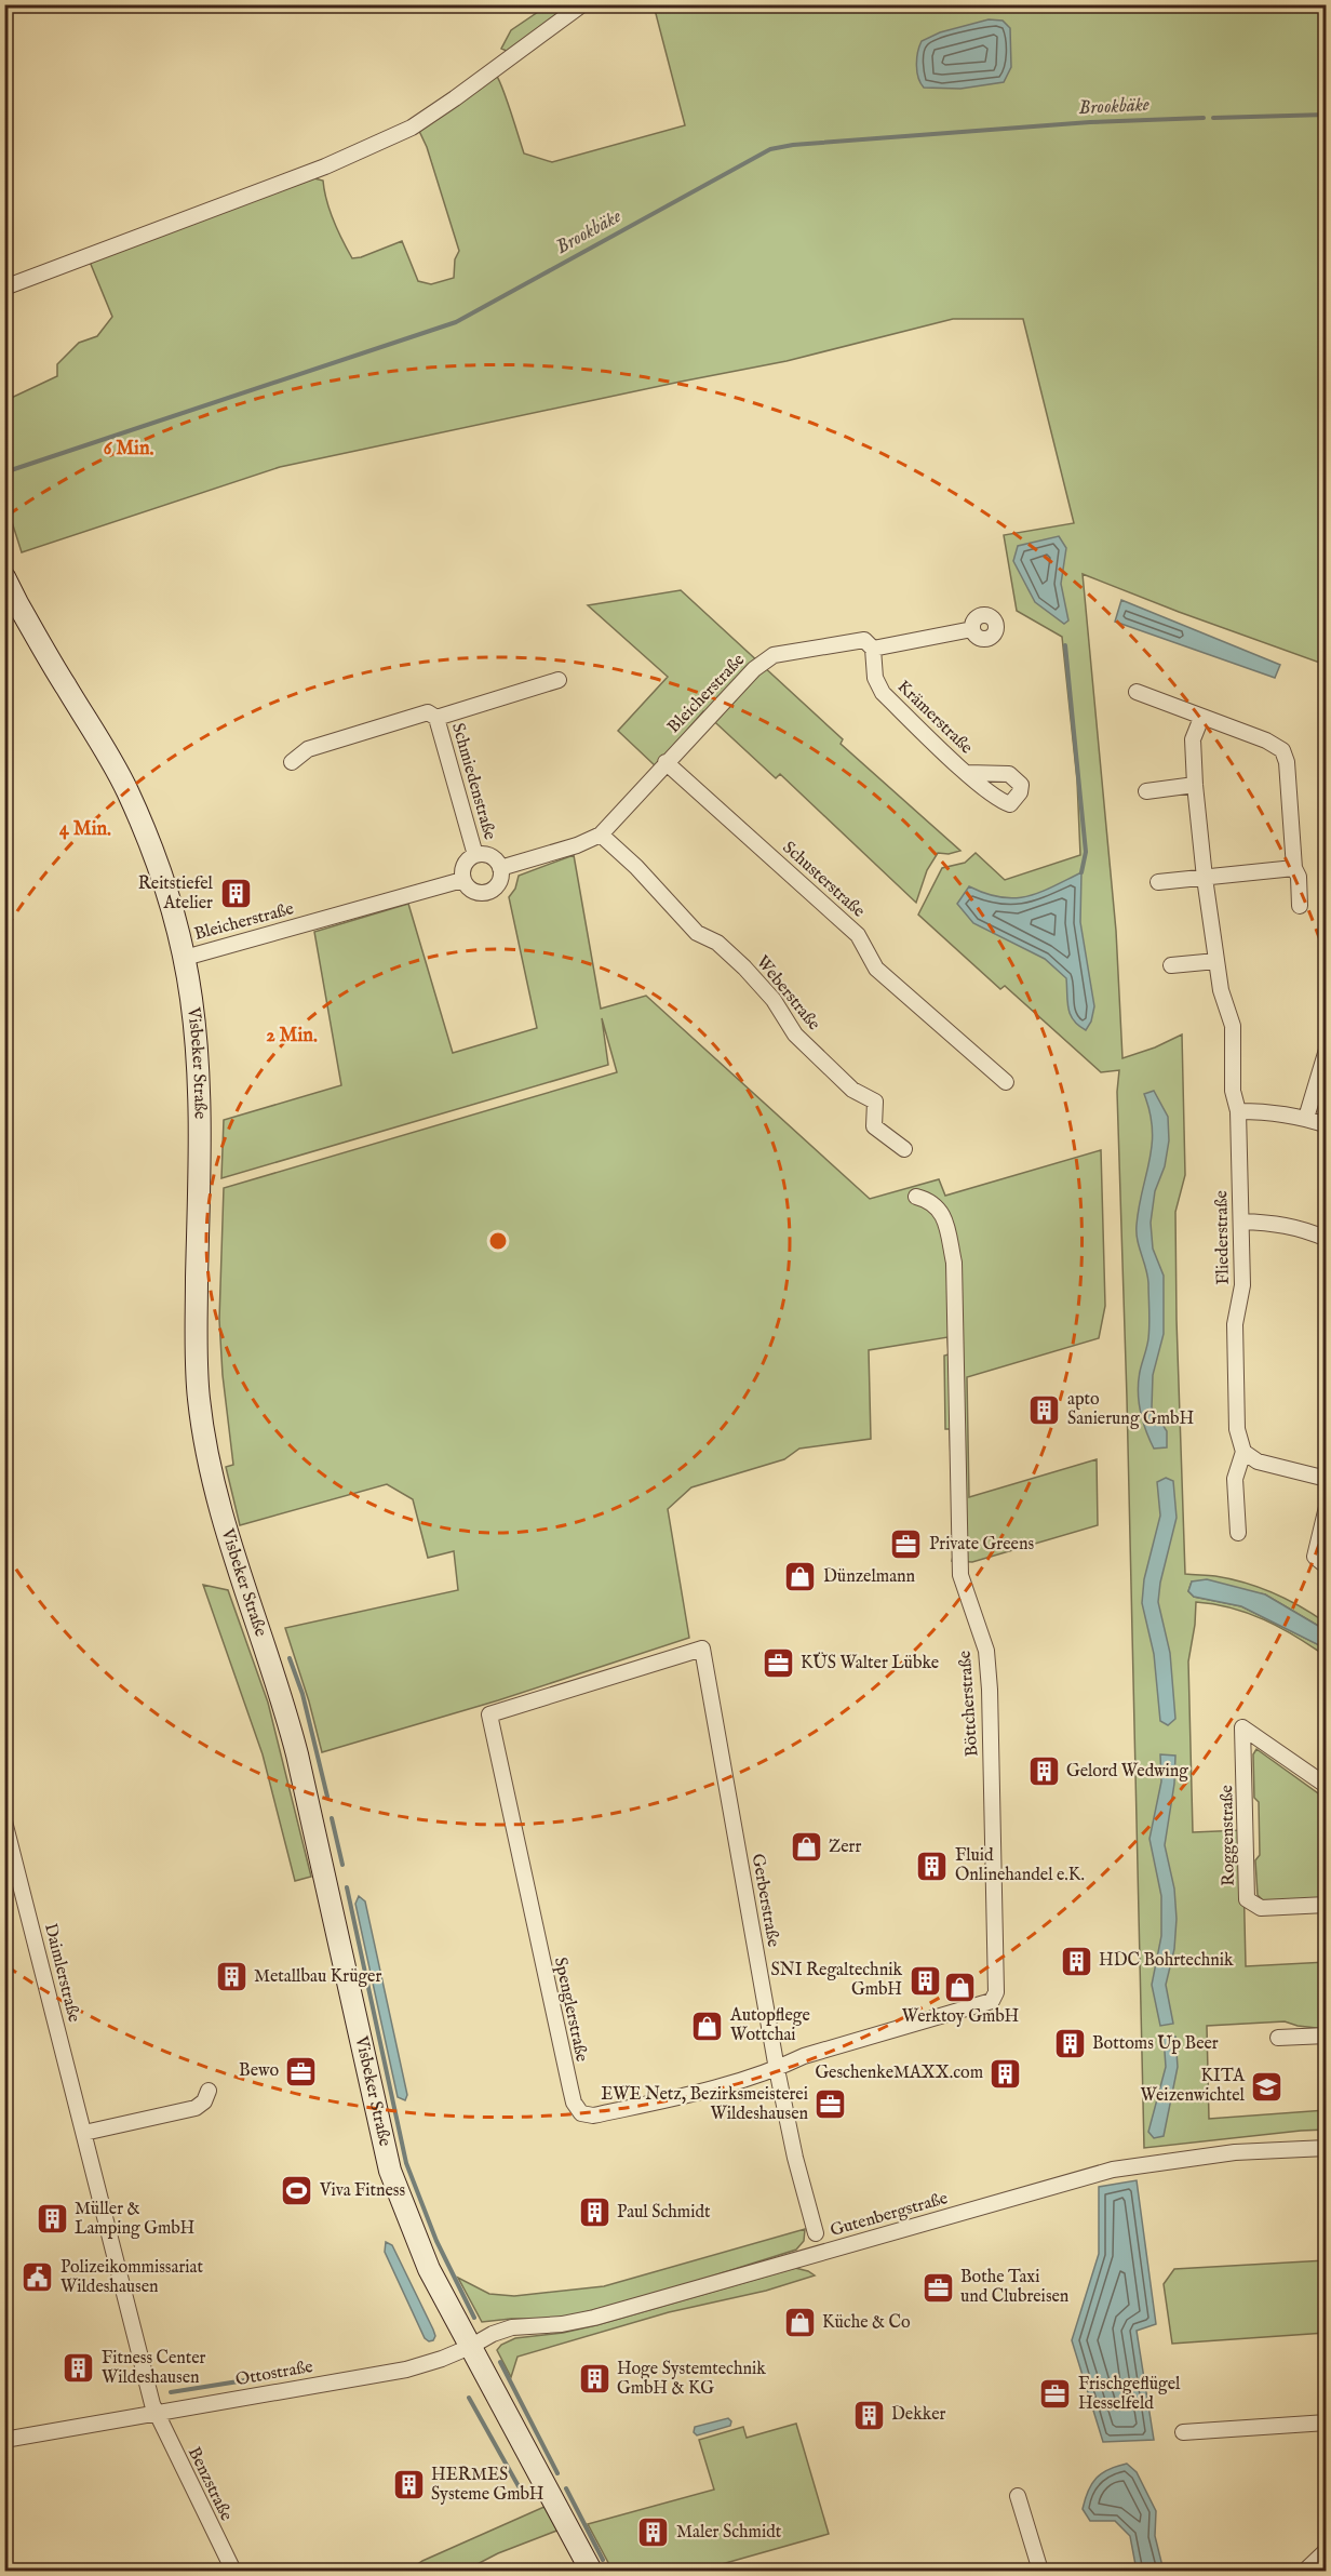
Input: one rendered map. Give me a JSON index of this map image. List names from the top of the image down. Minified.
{"streets":{"main road":["Visbeker Straße"],"street":["Bleicherstraße","Krämerstraße","Schmiedenstraße","Schusterstraße","Weberstraße","Fliederstraße","Böttcherstraße","Roggenstraße","Gerberstraße","Daimlerstraße","Spenglerstraße","Gutenbergstraße","Ottostraße","Benzstraße"]},"crossings":[["Bleicherstraße","Krämerstraße"],["Bleicherstraße","Schmiedenstraße"],["Bleicherstraße","Schusterstraße"],["Bleicherstraße","Weberstraße"],["Bleicherstraße","Visbeker Straße"],["Visbeker Straße","Gutenbergstraße"],["Visbeker Straße","Ottostraße"],["Böttcherstraße","Gerberstraße"],["Böttcherstraße","Spenglerstraße"],["Gerberstraße","Spenglerstraße"],["Daimlerstraße","Ottostraße"],["Daimlerstraße","Benzstraße"],["Gutenbergstraße","Ottostraße"],["Ottostraße","Benzstraße"]],"water":["Brookbäke"],"places":{"building":["Reitstiefel Atelier","apto Sanierung GmbH","Gelord Wedwing","Fluid Onlinehandel e.K.","HDC Bohrtechnik","Metallbau Krüger","SNI Regaltechnik GmbH","Bottoms Up Beer","GeschenkeMAXX.com","Paul Schmidt","Müller & Lamping GmbH","Fitness Center Wildeshausen","Hoge Systemtechnik GmbH & KG","Dekker","HERMES Systeme GmbH","Maler Schmidt"],"office":["Private Greens","KÜS Walter Lübke","Bewo","EWE Netz, Bezirksmeisterei Wildeshausen","Bothe Taxi und Clubreisen","Frischgeflügel Hesselfeld"],"shop":["Dünzelmann","Zerr","Werktoy GmbH","Autopflege Wottchai","Küche & Co"],"school or university":["KITA Weizenwichtel"],"sports":["Viva Fitness"],"public building":["Polizeikommissariat Wildeshausen"]},"rings":["6 Min.","4 Min.","2 Min."]}
